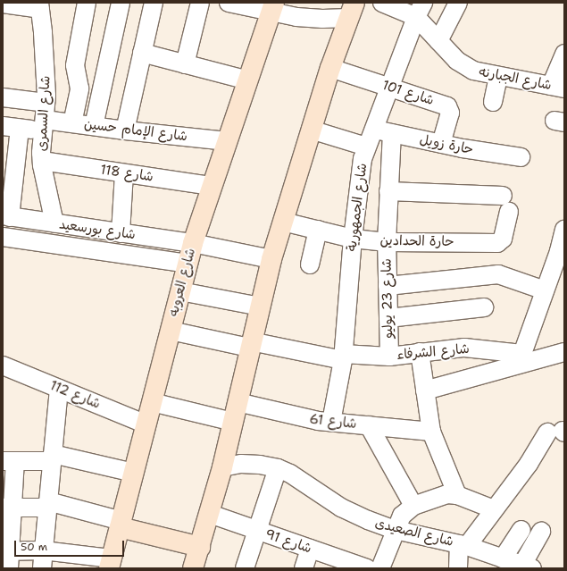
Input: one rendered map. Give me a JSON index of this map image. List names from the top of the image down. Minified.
{"streets":{"street":["شارع الجبارنه","شارع 101","شارع السمرى","شارع الإمام حسين","حارة زويل","شارع 118","شارع الجمهورية","شارع بورسعيد","حارة الحدادين","شارع العروبه","شارع 23 يوليو","شارع الشرفاء","شارع 112","شارع 61","شارع الصعيدى","شارع 91"]},"crossings":[["شارع الجبارنه","شارع الجمهورية"],["شارع 101","حارة زويل"],["شارع 101","شارع الجمهورية"],["شارع السمرى","شارع الإمام حسين"],["شارع السمرى","شارع 118"],["شارع السمرى","شارع بورسعيد"],["شارع الإمام حسين","شارع العروبه"],["حارة زويل","شارع الجمهورية"],["حارة زويل","شارع 23 يوليو"],["شارع 118","شارع العروبه"],["شارع الجمهورية","حارة الحدادين"],["شارع الجمهورية","شارع الشرفاء"],["شارع الجمهورية","شارع 61"],["شارع بورسعيد","شارع العروبه"],["حارة الحدادين","شارع 23 يوليو"],["شارع العروبه","شارع الشرفاء"],["شارع العروبه","شارع 112"],["شارع 23 يوليو","شارع الشرفاء"]],"scale_bar":"50 m"}
